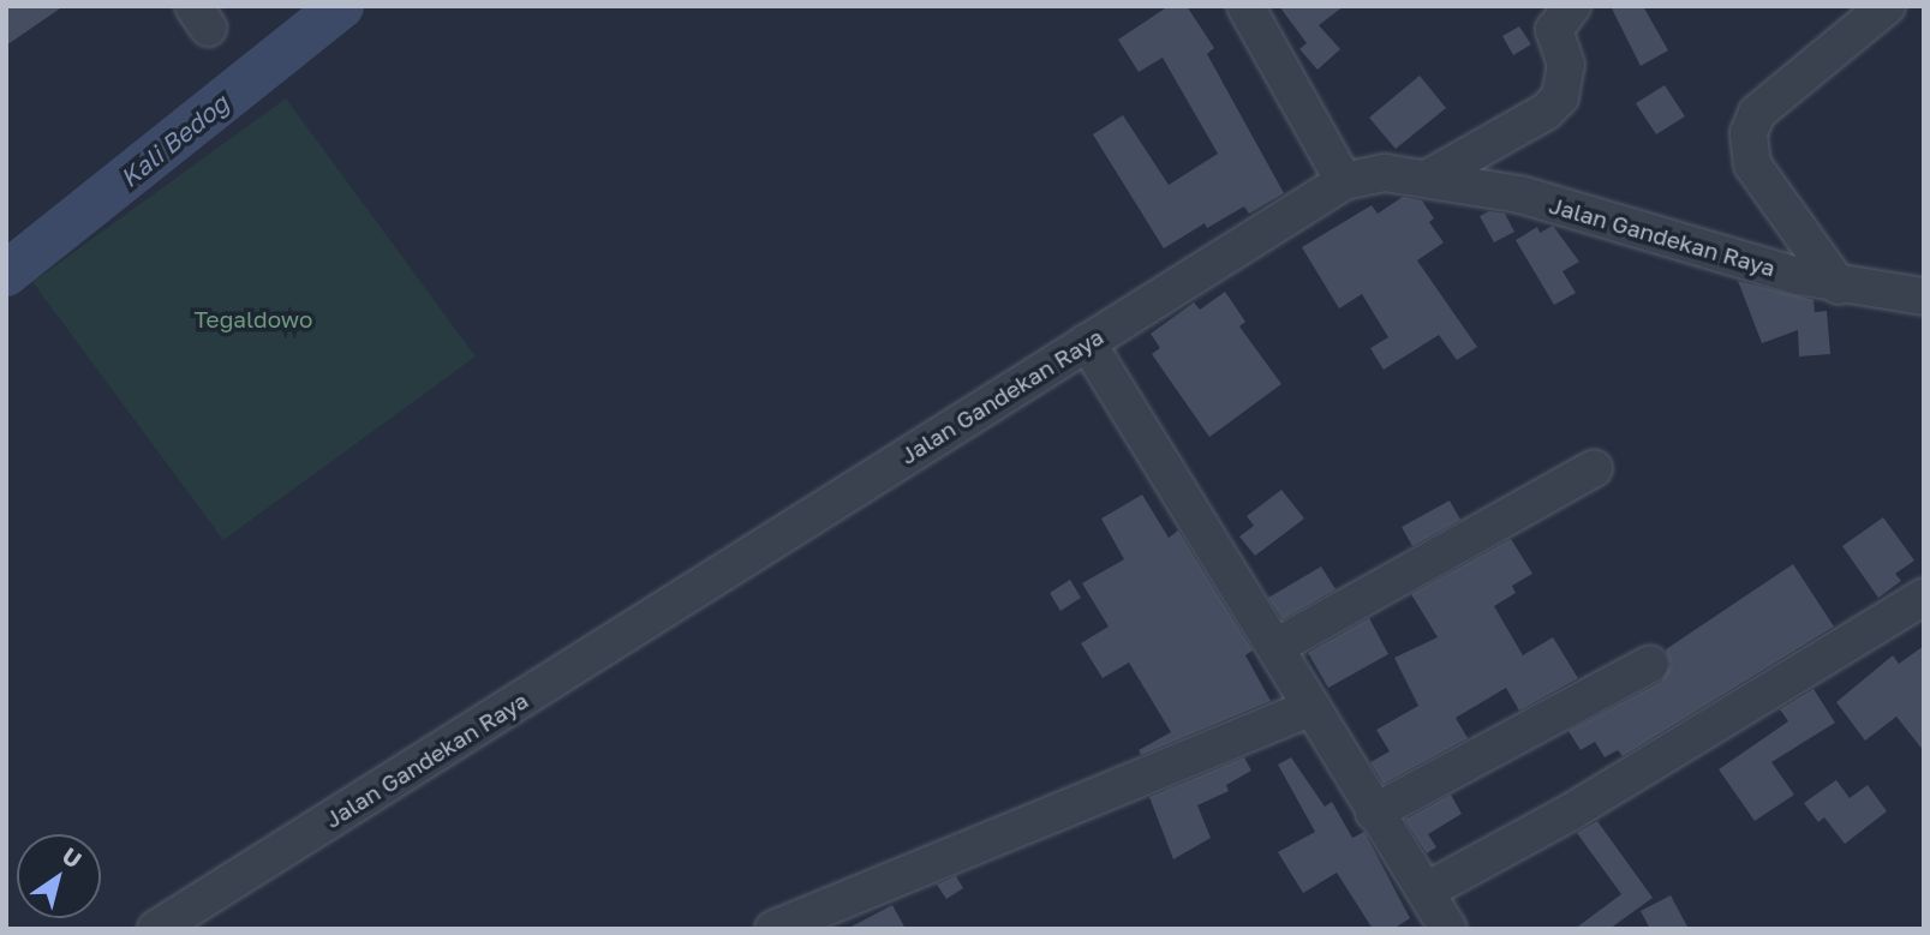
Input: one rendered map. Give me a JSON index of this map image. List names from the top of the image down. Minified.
{"streets":{"street":["Jalan Gandekan Raya"]},"water":["Kali Bedog"],"parks":["Tegaldowo"],"north":"top right"}
